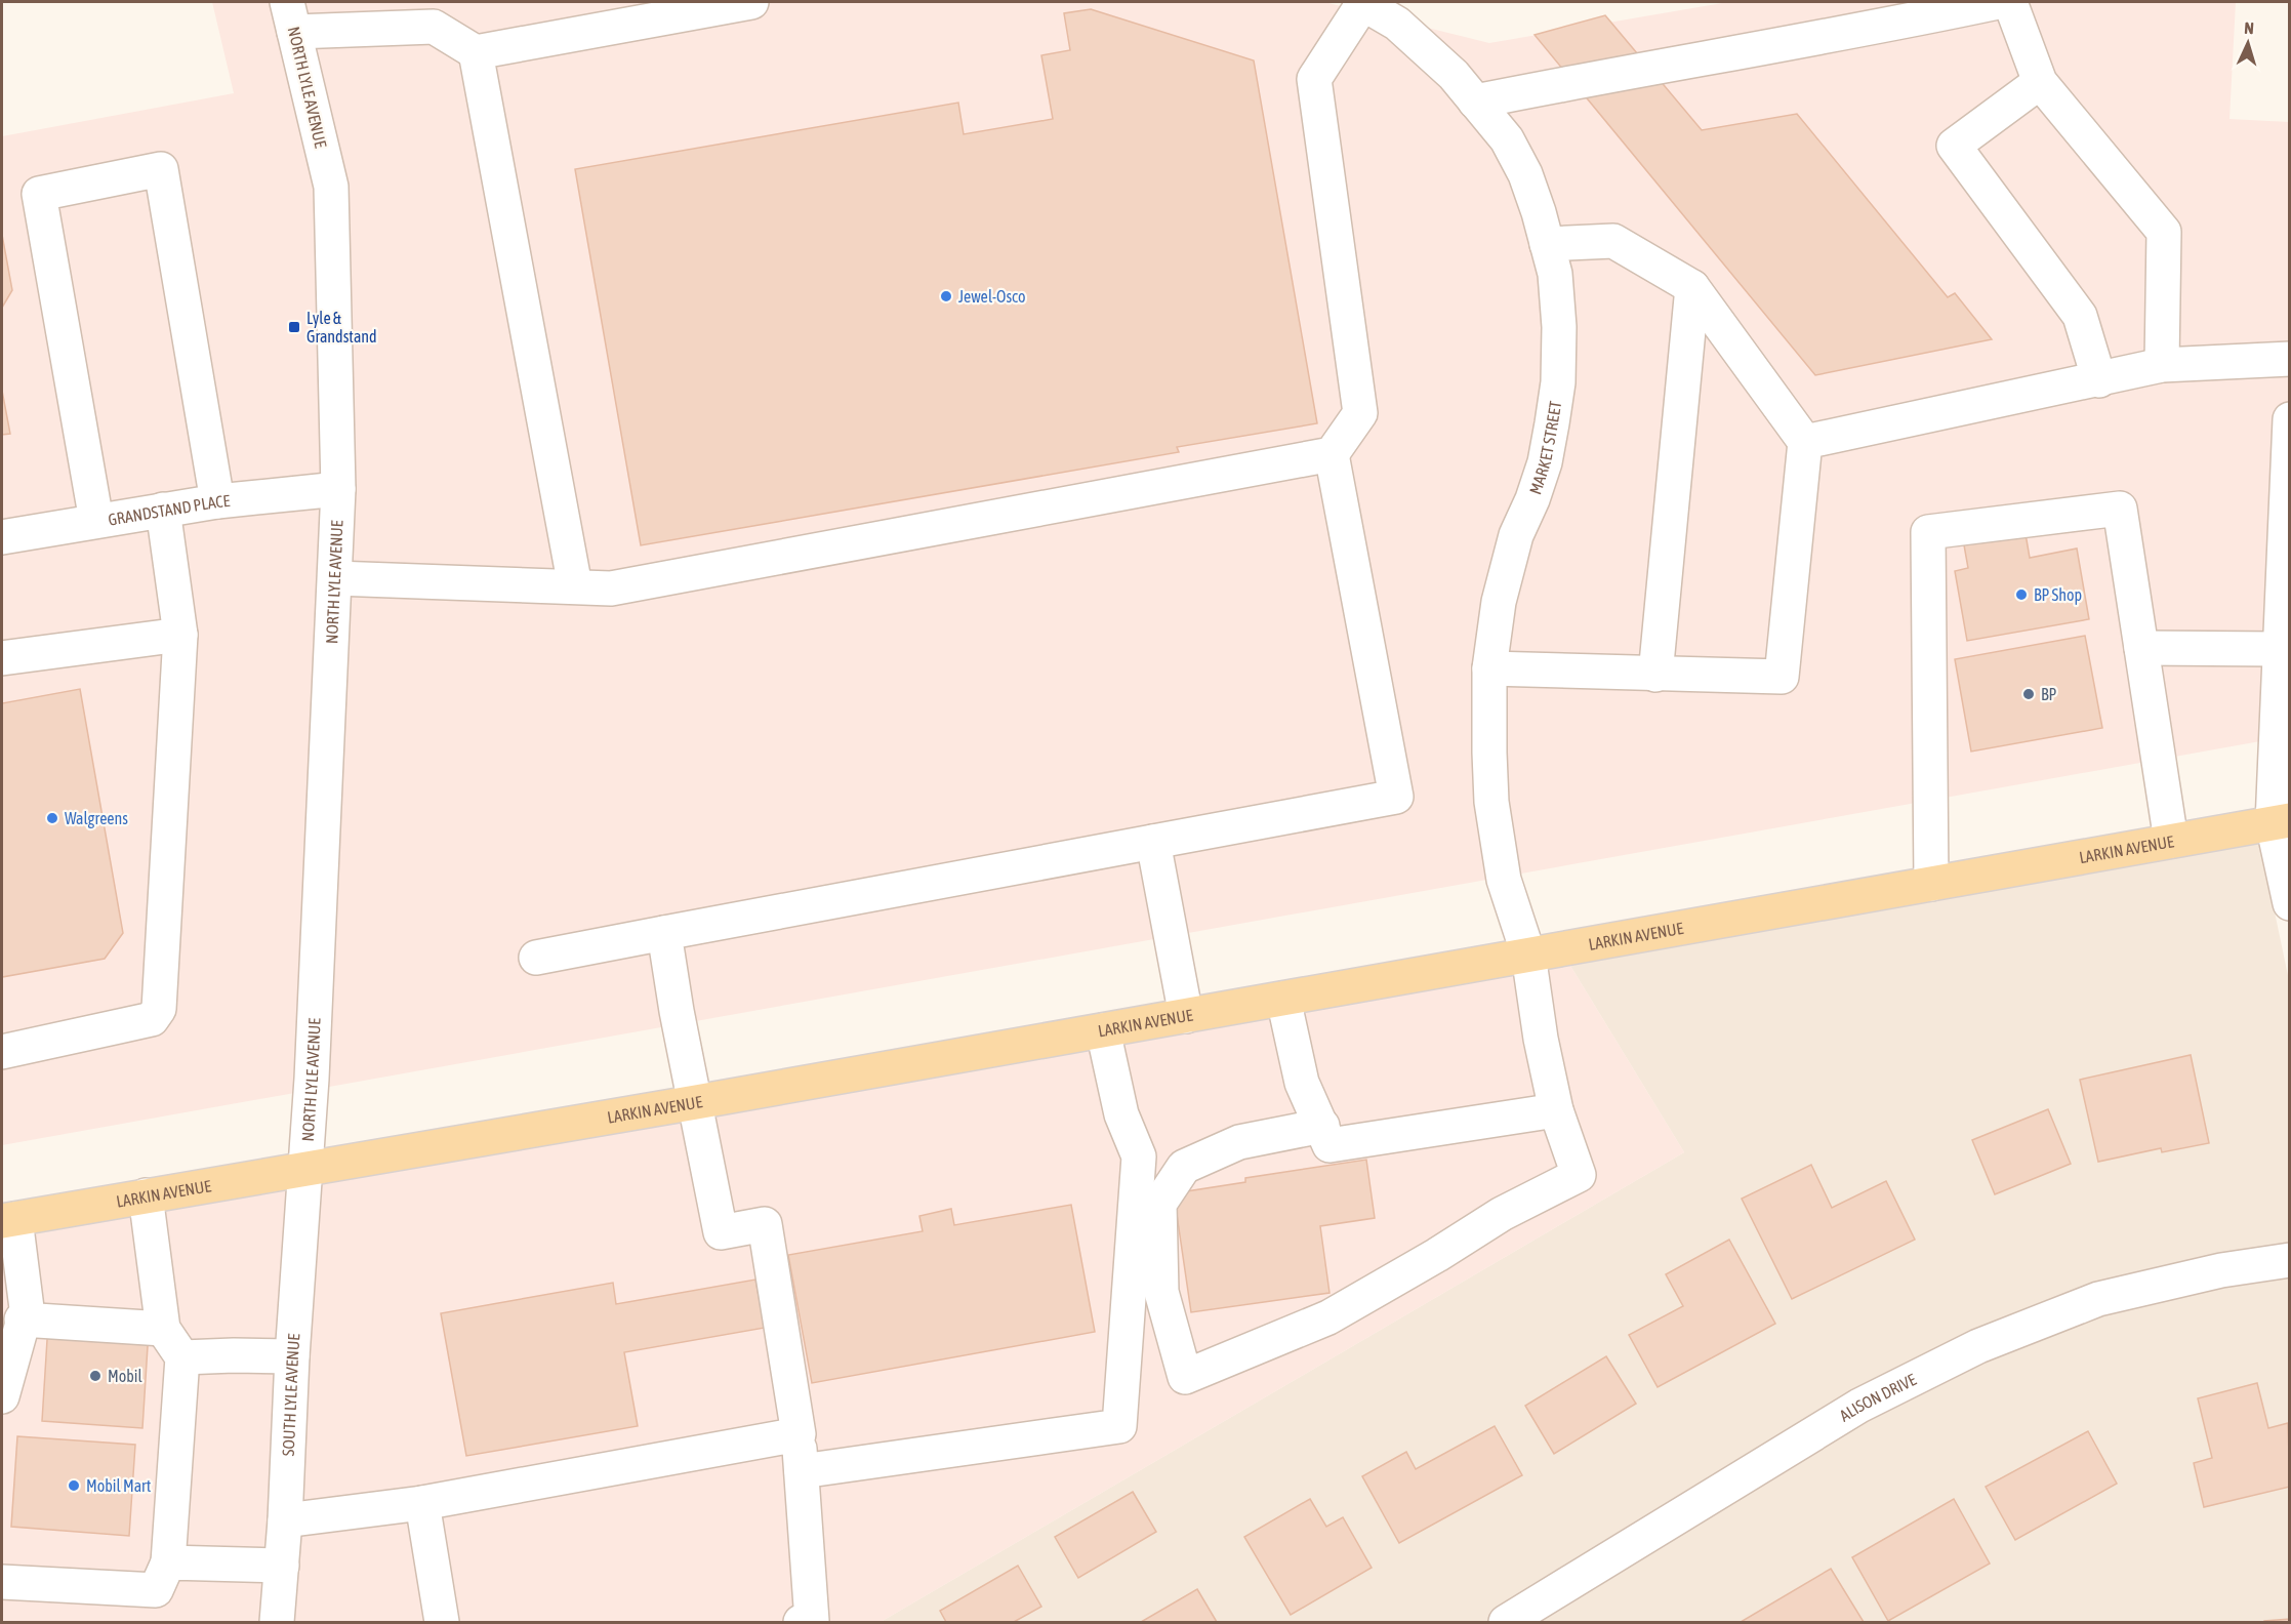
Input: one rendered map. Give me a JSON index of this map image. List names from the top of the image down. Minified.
{"streets":{"main road":["LARKIN AVENUE"],"street":["NORTH LYLE AVENUE","MARKET STREET","GRANDSTAND PLACE","SOUTH LYLE AVENUE","ALISON DRIVE"]},"crossings":[["NORTH LYLE AVENUE","GRANDSTAND PLACE"],["NORTH LYLE AVENUE","LARKIN AVENUE"],["NORTH LYLE AVENUE","SOUTH LYLE AVENUE"],["MARKET STREET","LARKIN AVENUE"],["LARKIN AVENUE","SOUTH LYLE AVENUE"]],"places":{"other":["Jewel-Osco","BP Shop","BP","Walgreens","Mobil","Mobil Mart"],"transit":["Lyle & Grandstand"]},"north":"top"}
